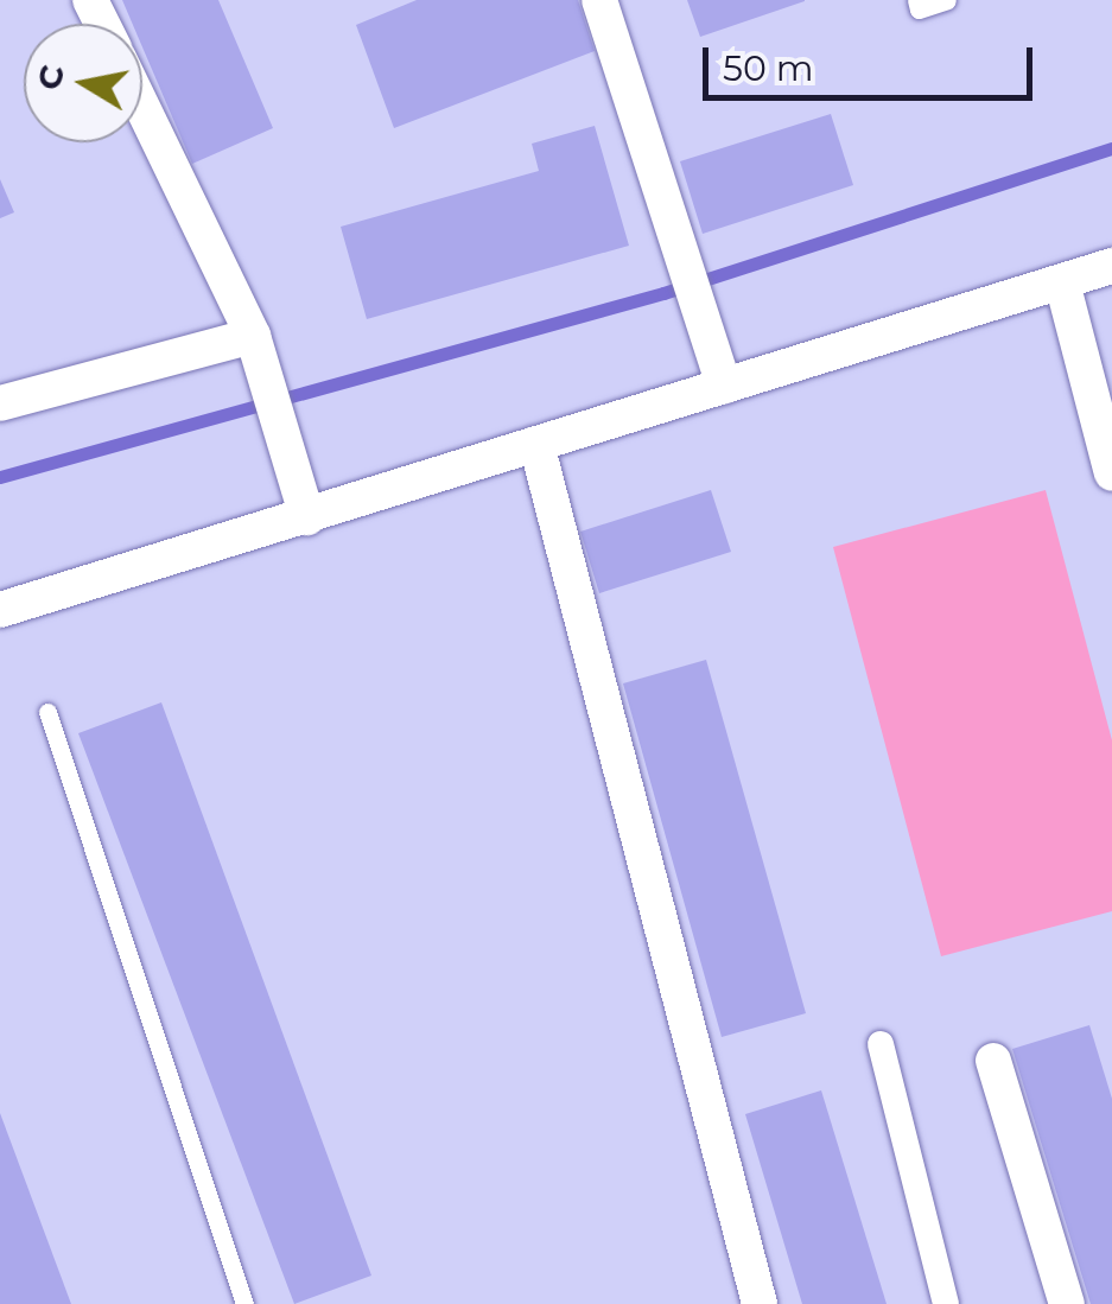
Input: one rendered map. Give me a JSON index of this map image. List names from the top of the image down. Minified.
{"scale_bar":"50 m","north":"left"}
